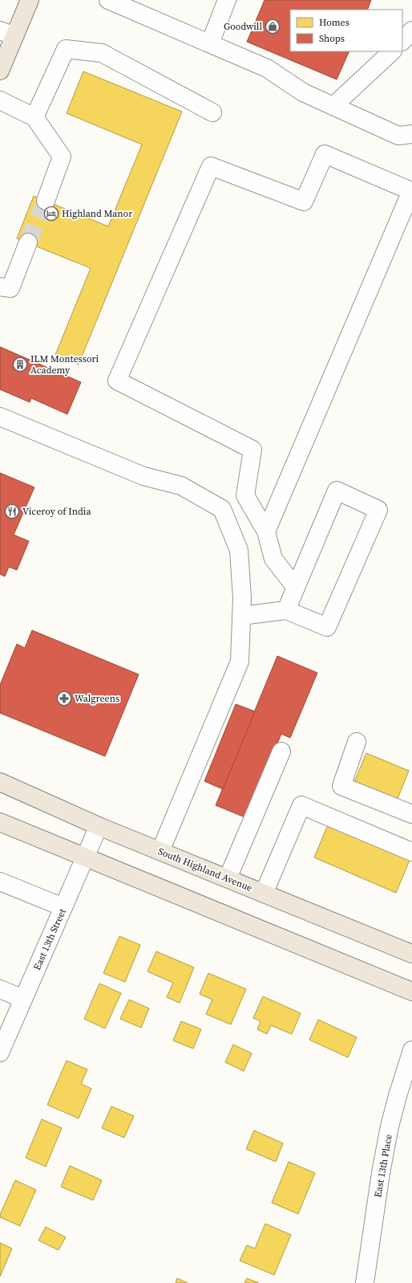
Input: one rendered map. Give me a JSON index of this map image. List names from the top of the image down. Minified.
{"streets":{"main road":["South Highland Avenue"],"street":["East 13th Street","East 13th Place"]},"crossings":[["South Highland Avenue","East 13th Street"]],"places":{"shop":["Goodwill"],"hotel":["Highland Manor"],"building":["ILM Montessori Academy"],"restaurant":["Viceroy of India"],"pharmacy":["Walgreens"]},"legend":["Homes","Shops"]}
